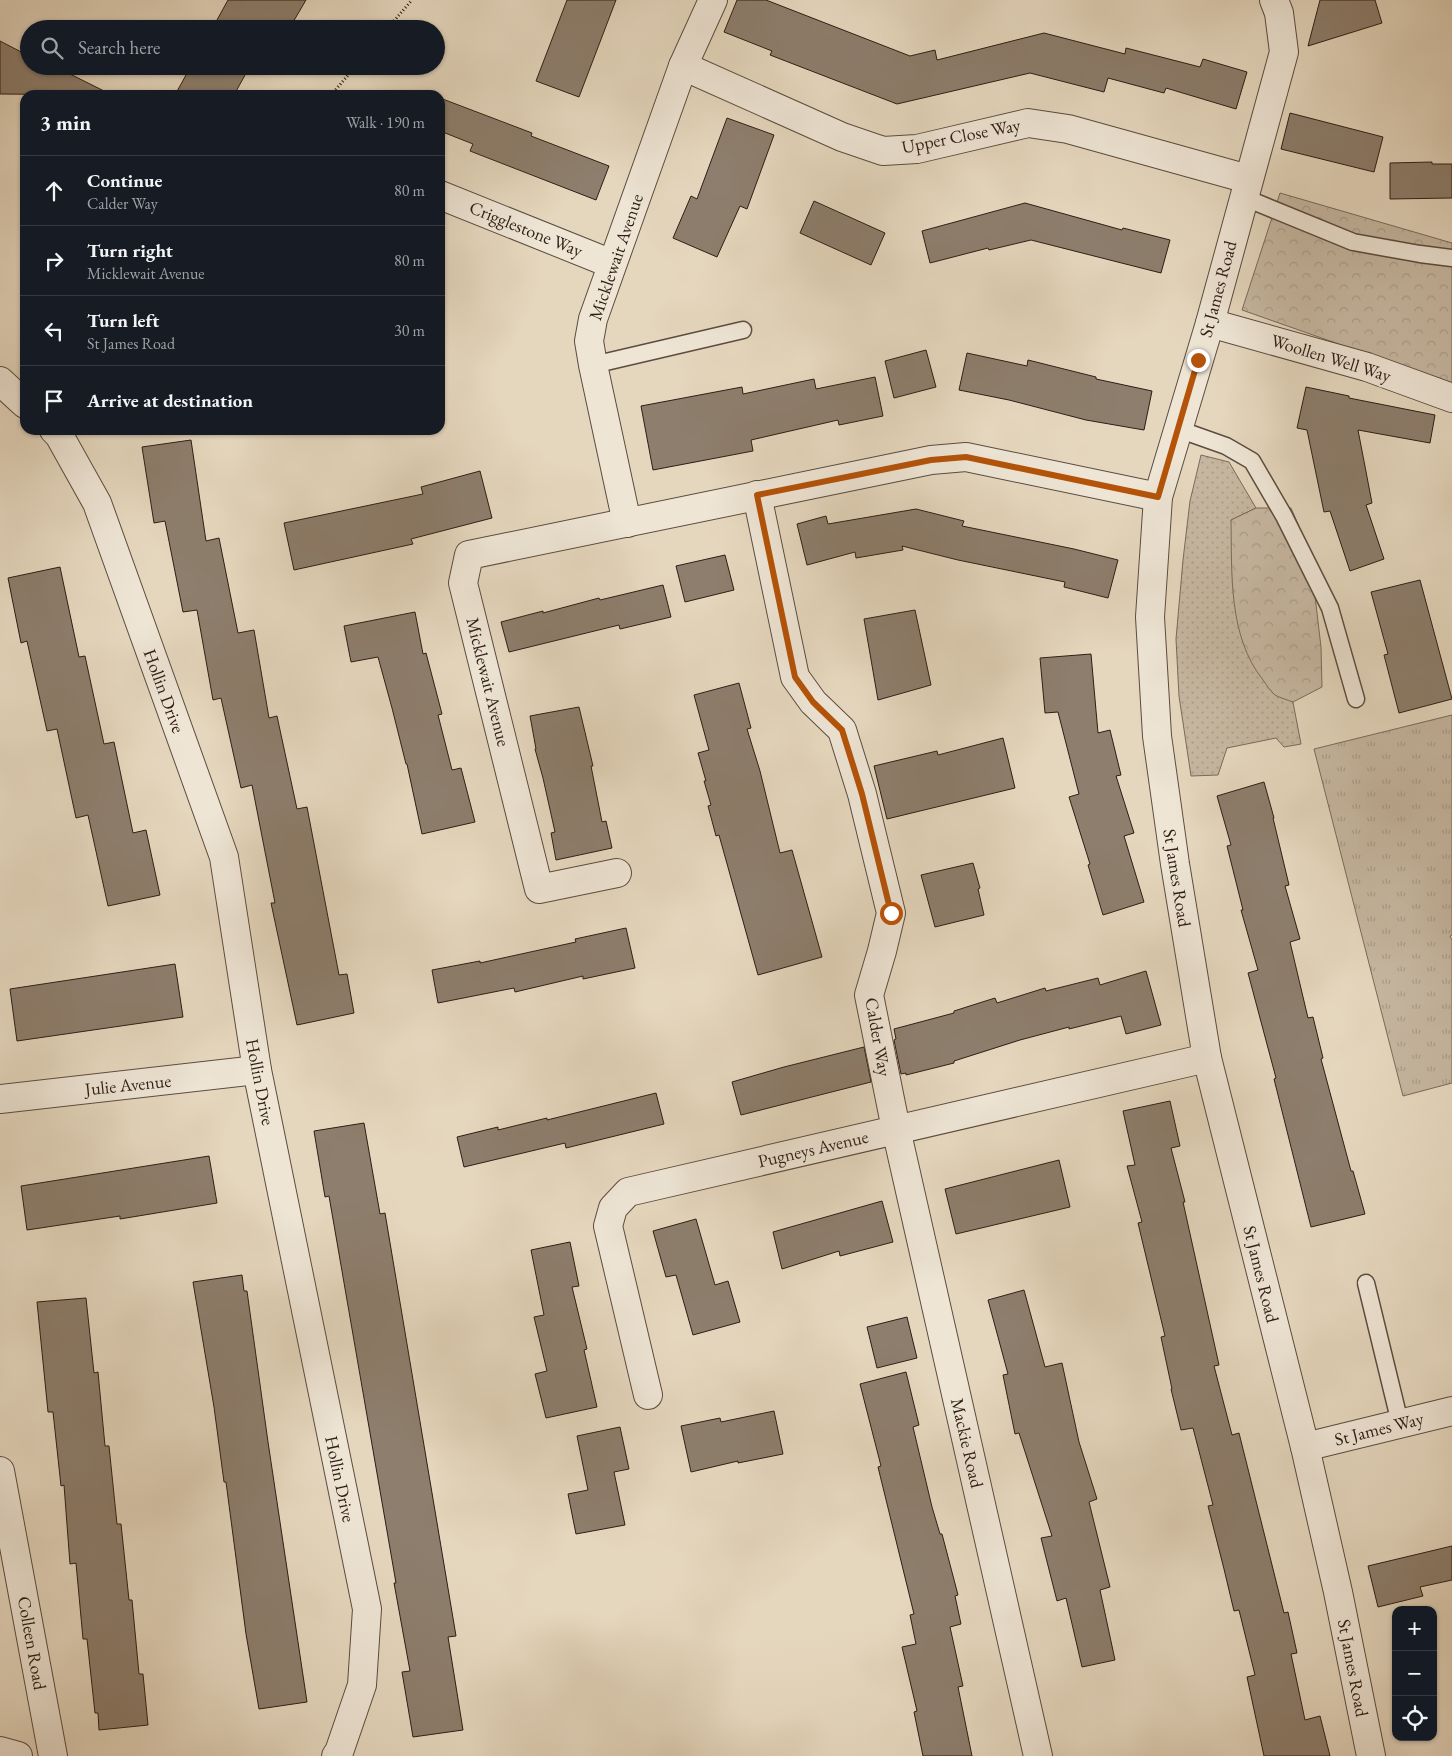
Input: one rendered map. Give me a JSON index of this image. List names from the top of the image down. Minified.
{"streets":{"street":["Upper Close Way","Crigglestone Way","Micklewait Avenue","St James Road","Woollen Well Way","Hollin Drive","Calder Way","Julie Avenue","Pugneys Avenue","St James Way","Mackie Road","Colleen Road"]},"crossings":[["Upper Close Way","Micklewait Avenue"],["Upper Close Way","St James Road"],["Crigglestone Way","Micklewait Avenue"],["Micklewait Avenue","St James Road"],["Micklewait Avenue","Calder Way"],["St James Road","Woollen Well Way"],["St James Road","Pugneys Avenue"],["St James Road","St James Way"],["Hollin Drive","Julie Avenue"],["Calder Way","Pugneys Avenue"],["Calder Way","Mackie Road"],["Pugneys Avenue","Mackie Road"]],"page":{"search":"Search here","heading":["3 min","Walk · 190 m"],"list":[["Continue","Calder Way","80 m"],["Turn right","Micklewait Avenue","80 m"],["Turn left","St James Road","30 m"],"Arrive at destination"],"map_buttons":["+","−"]}}
